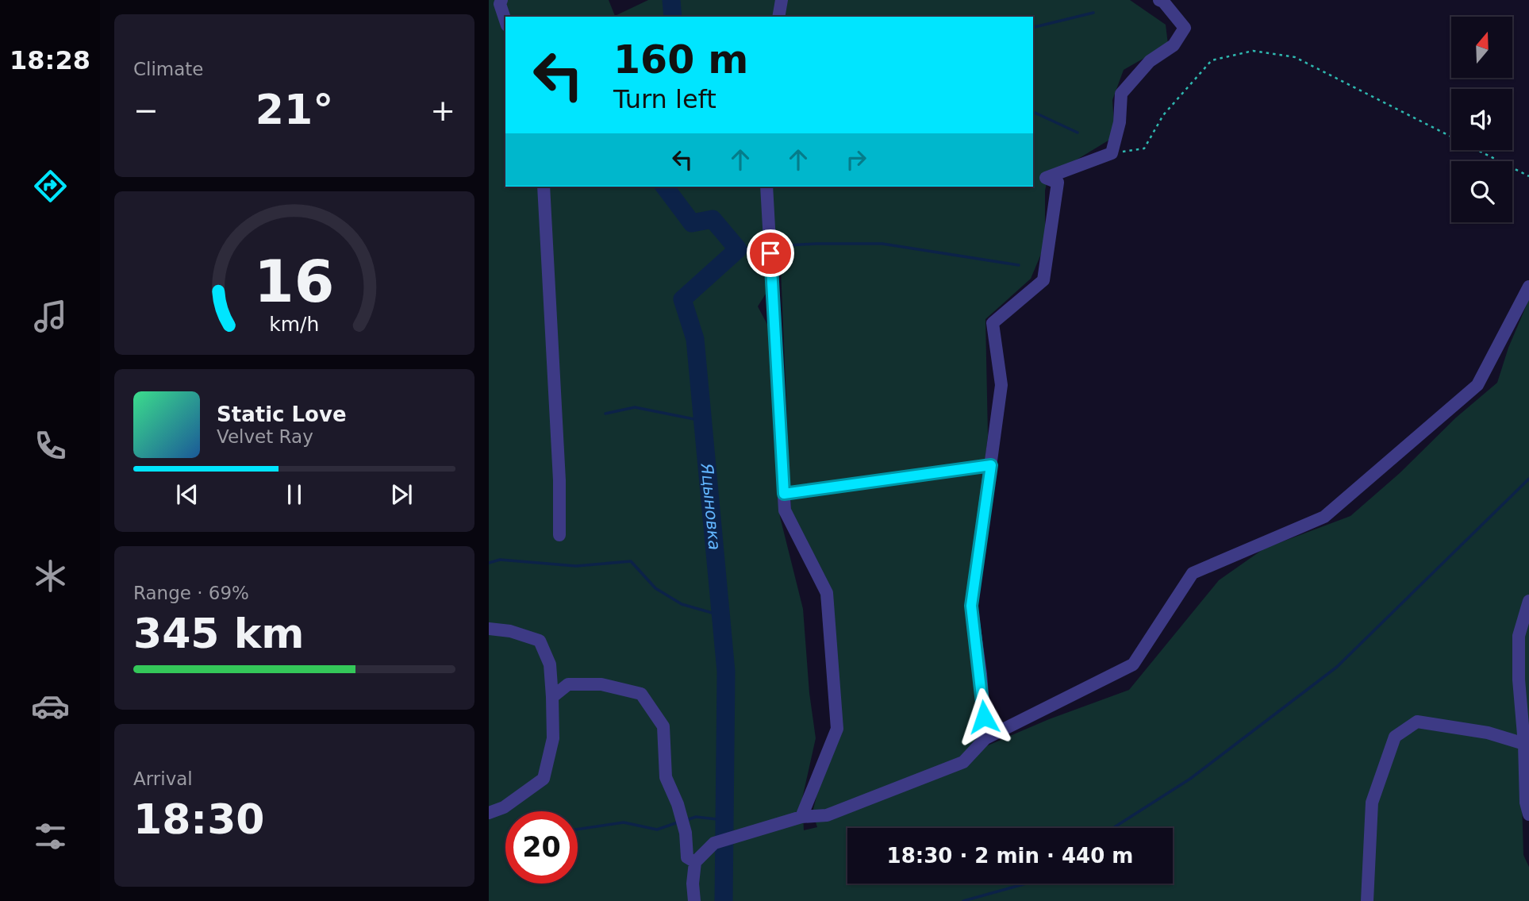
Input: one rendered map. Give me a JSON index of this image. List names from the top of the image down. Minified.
{"water":["Яцыновка"],"north":"top","page":{"tabs":"18:28","tile":["Climate",["Range · 69%","345 km"],["Arrival","18:30"]],"turn":["160 m","Turn left"],"heat":["−","21°","+"],"song":["Static Love","Velvet Ray"],"limit":"20","trip":"18:30 · 2 min · 440 m","gauge":["16","km/h"]}}
